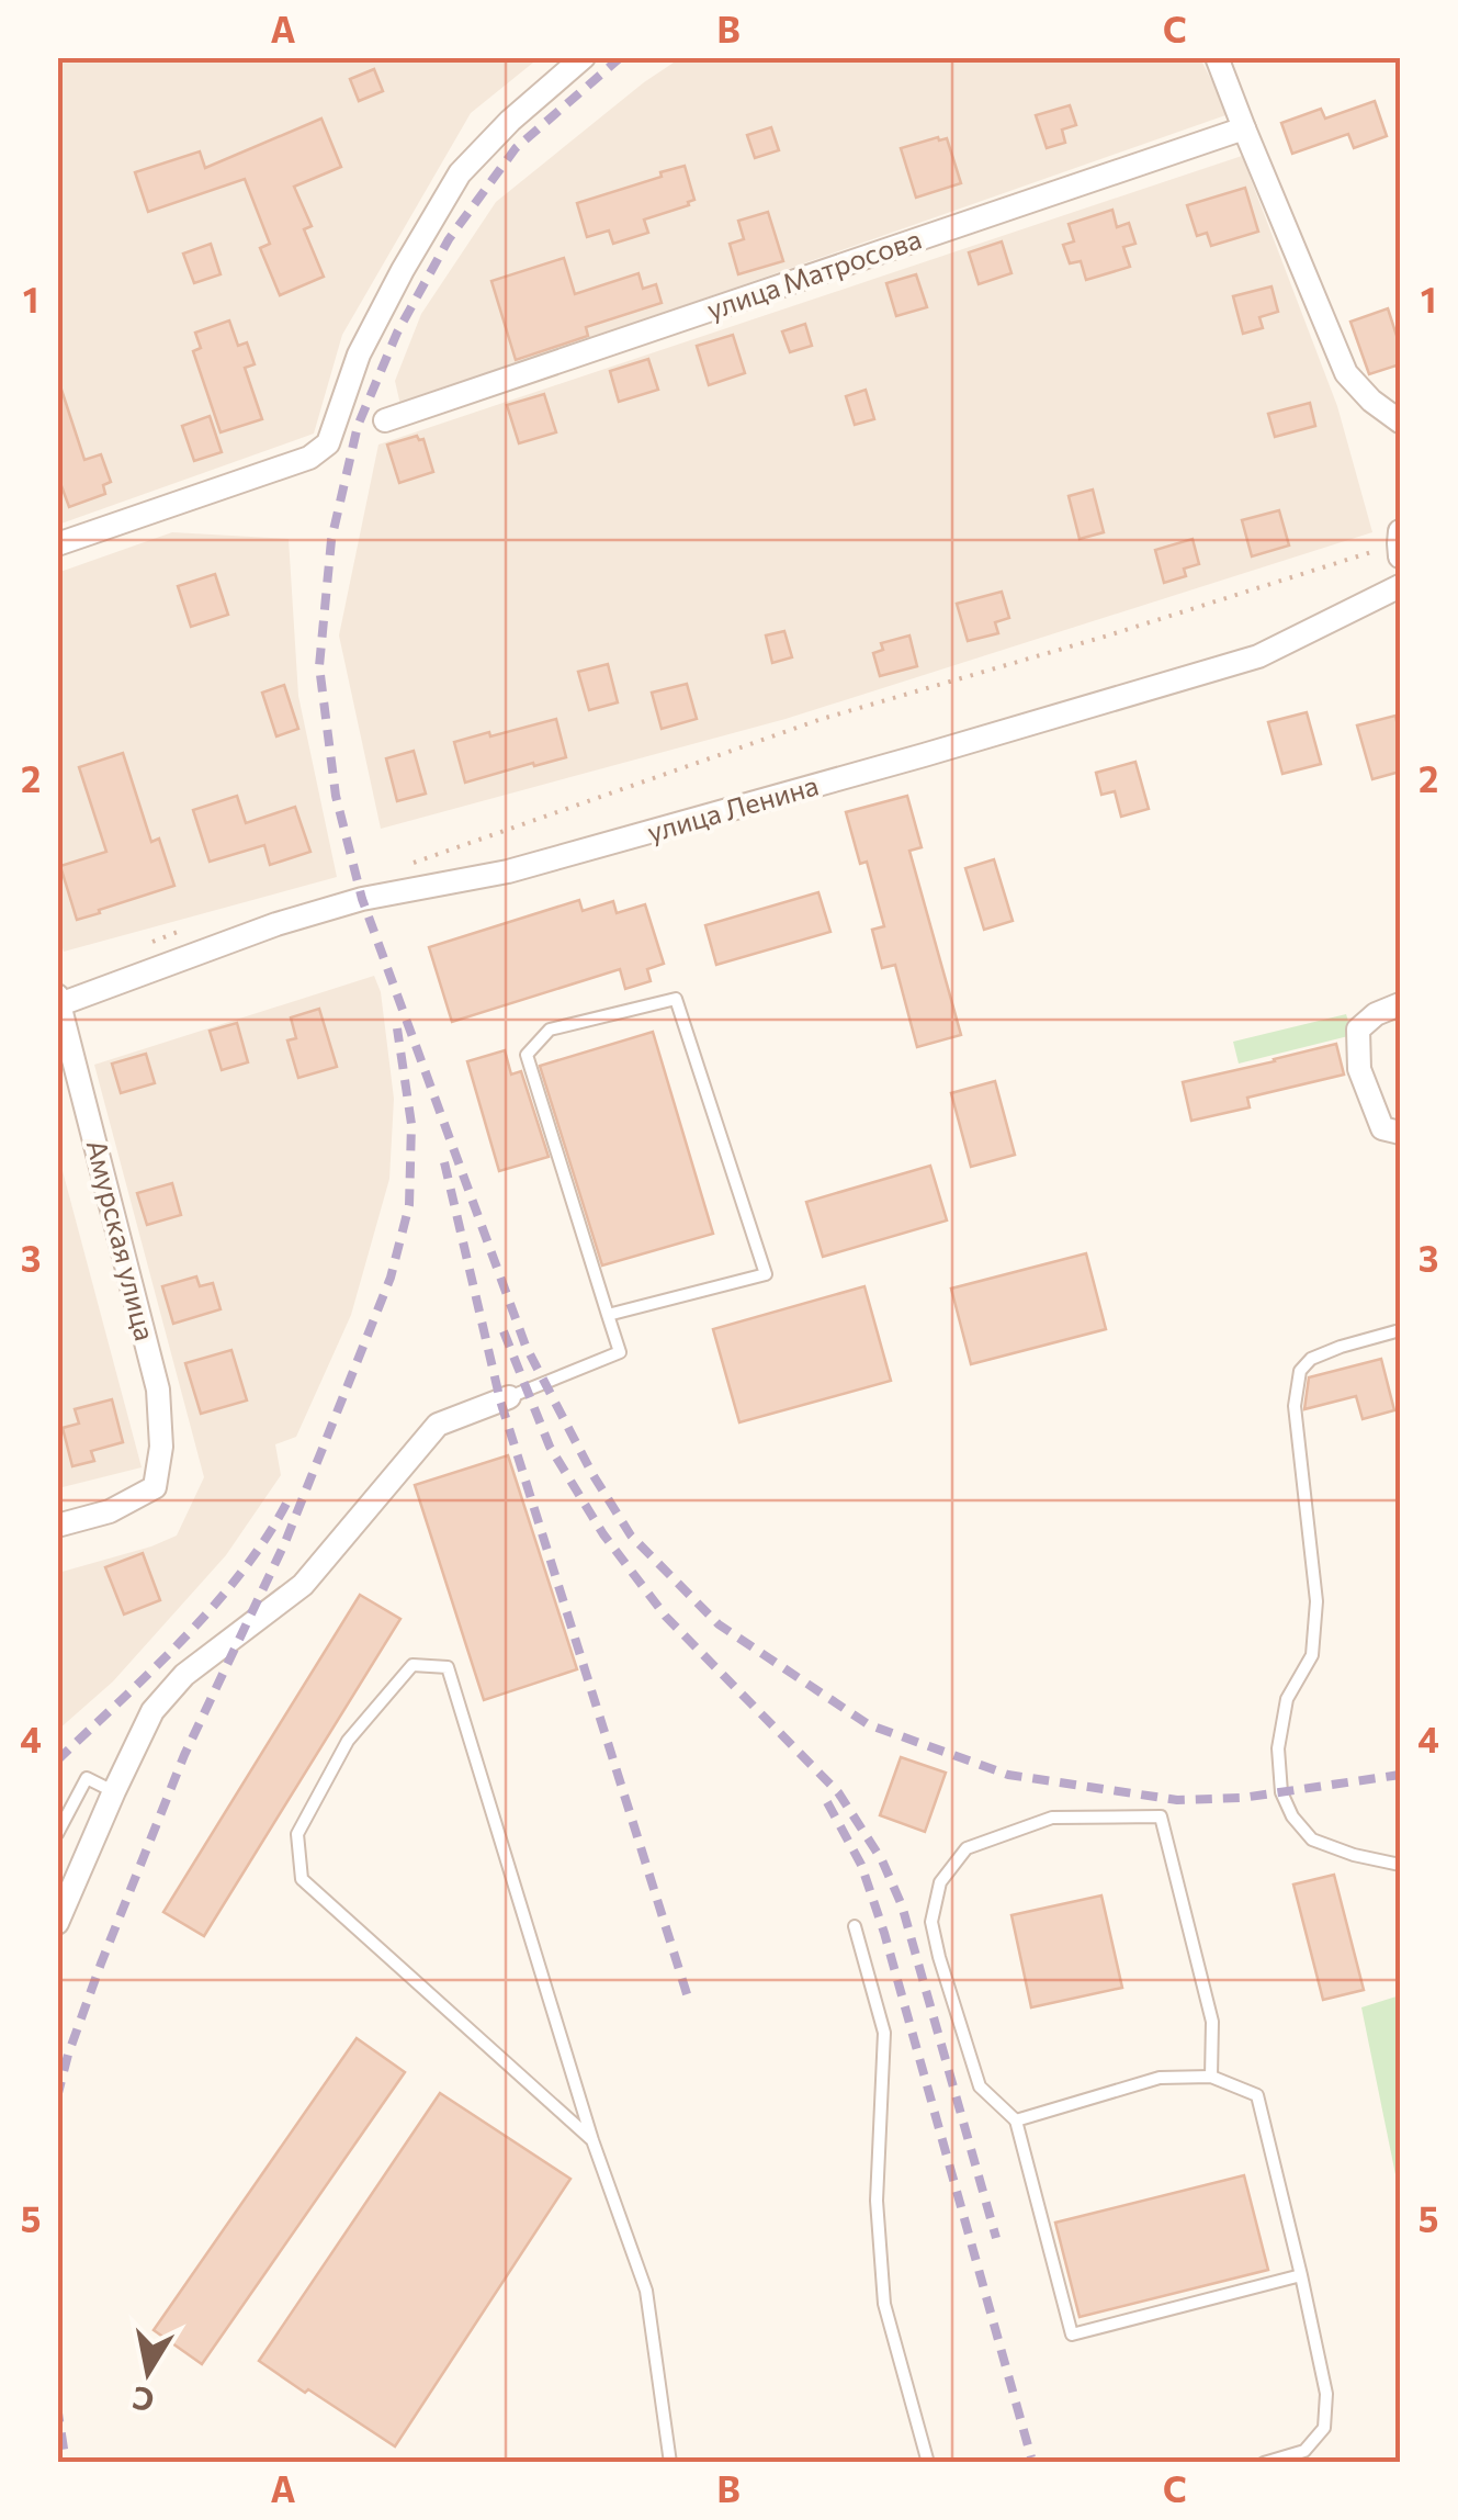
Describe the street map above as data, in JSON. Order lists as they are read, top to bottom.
{
  "streets": {
    "street": ["улица Матросова", "улица Ленина", "Амурская улица"]
  },
  "crossings": [
    ["улица Ленина", "Амурская улица"]
  ],
  "north": "bottom",
  "grid": {
    "columns": ["A", "B", "C"],
    "rows": [
      "1",
      "2",
      "3",
      "4",
      "5"
    ]
  }
}
